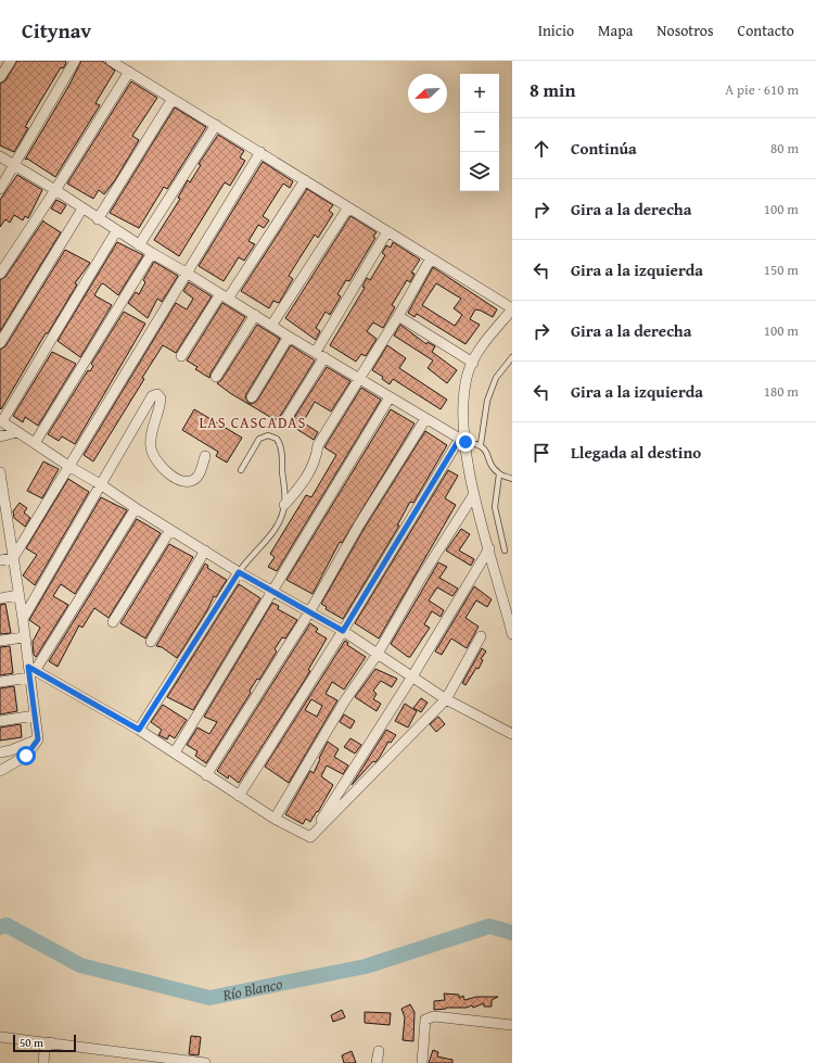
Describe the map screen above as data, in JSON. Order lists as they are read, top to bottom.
{
  "districts": ["LAS CASCADAS"],
  "water": ["Río Blanco"],
  "scale_bar": "50 m",
  "north": "bottom left",
  "page": {
    "header": "Citynav",
    "nav": [
      "Inicio",
      "Mapa",
      "Nosotros",
      "Contacto"
    ],
    "heading": ["8 min", "A pie · 610 m"],
    "map_buttons": ["+", "−"],
    "list": [
      ["Continúa", "80 m"],
      ["Gira a la derecha", "100 m"],
      ["Gira a la izquierda", "150 m"],
      ["Gira a la derecha", "100 m"],
      ["Gira a la izquierda", "180 m"],
      "Llegada al destino"
    ],
    "scale": "50 m"
  }
}
